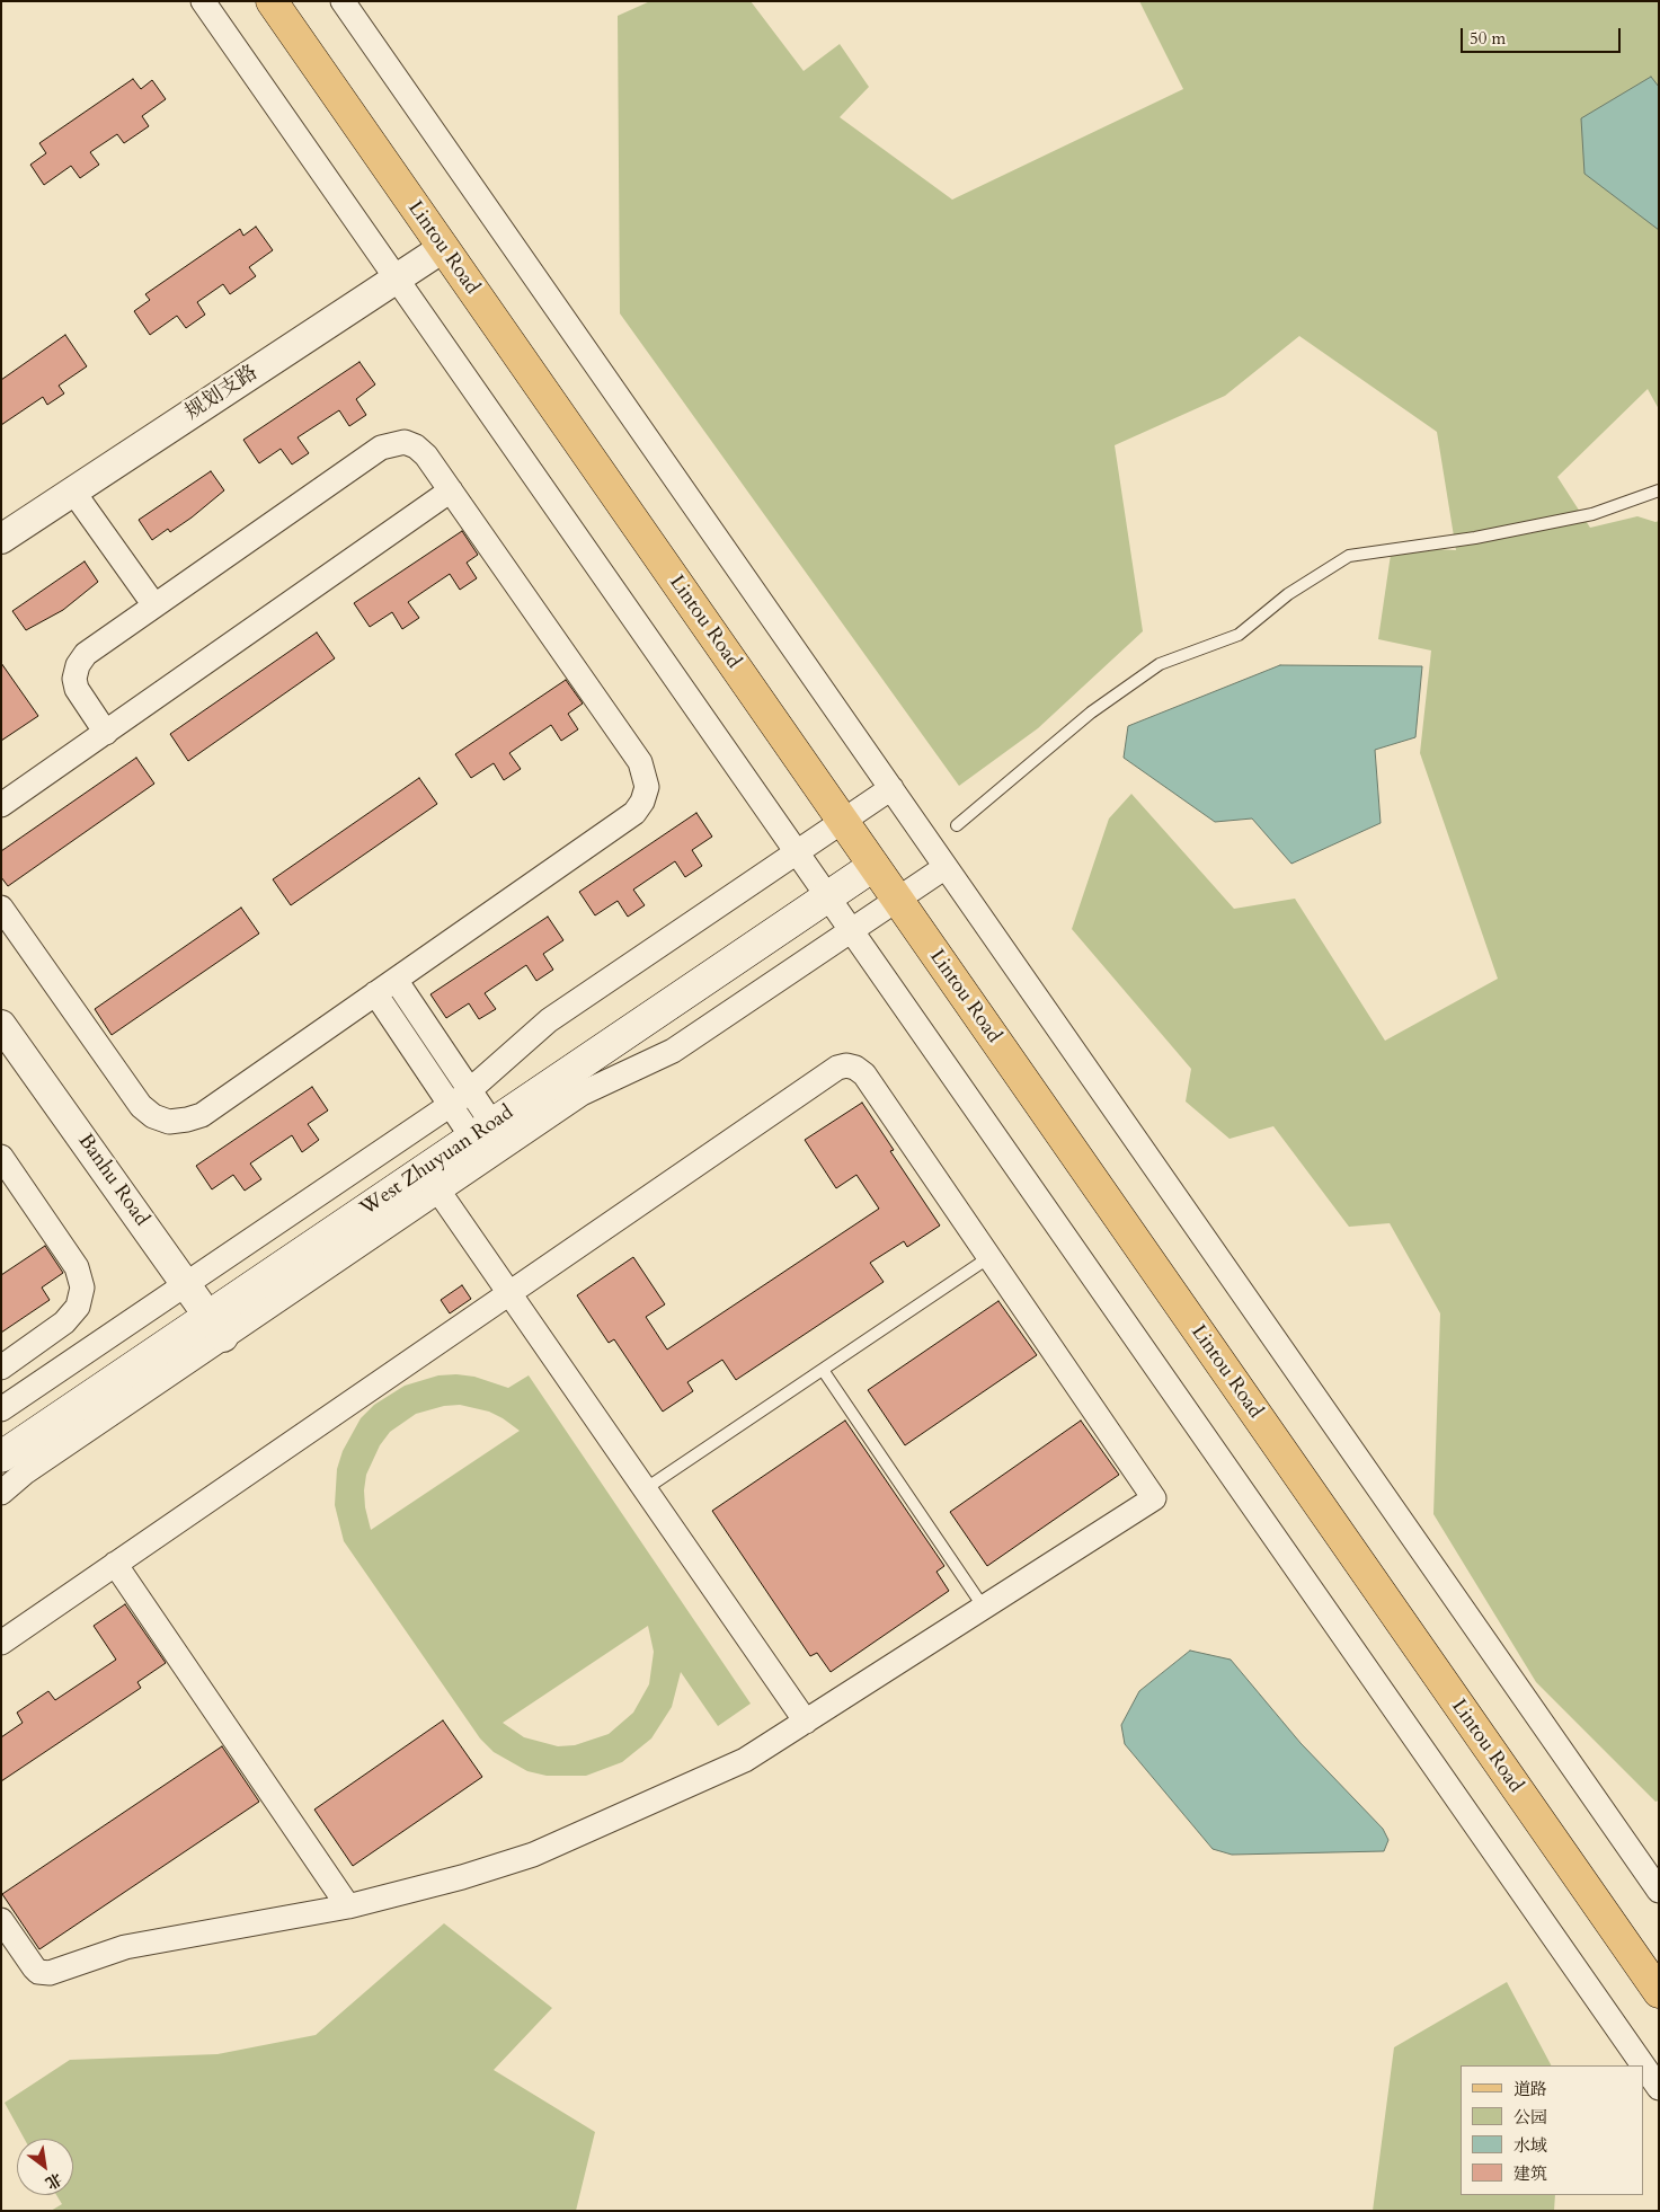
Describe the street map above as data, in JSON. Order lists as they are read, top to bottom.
{
  "streets": {
    "main road": ["Lintou Road", "West Zhuyuan Road"],
    "street": ["规划支路", "Banhu Road"]
  },
  "crossings": [
    ["Lintou Road", "规划支路"],
    ["Lintou Road", "West Zhuyuan Road"],
    ["West Zhuyuan Road", "Banhu Road"]
  ],
  "legend": [
    "道路",
    "公园",
    "水域",
    "建筑"
  ],
  "scale_bar": "50 m",
  "north": "bottom right"
}
